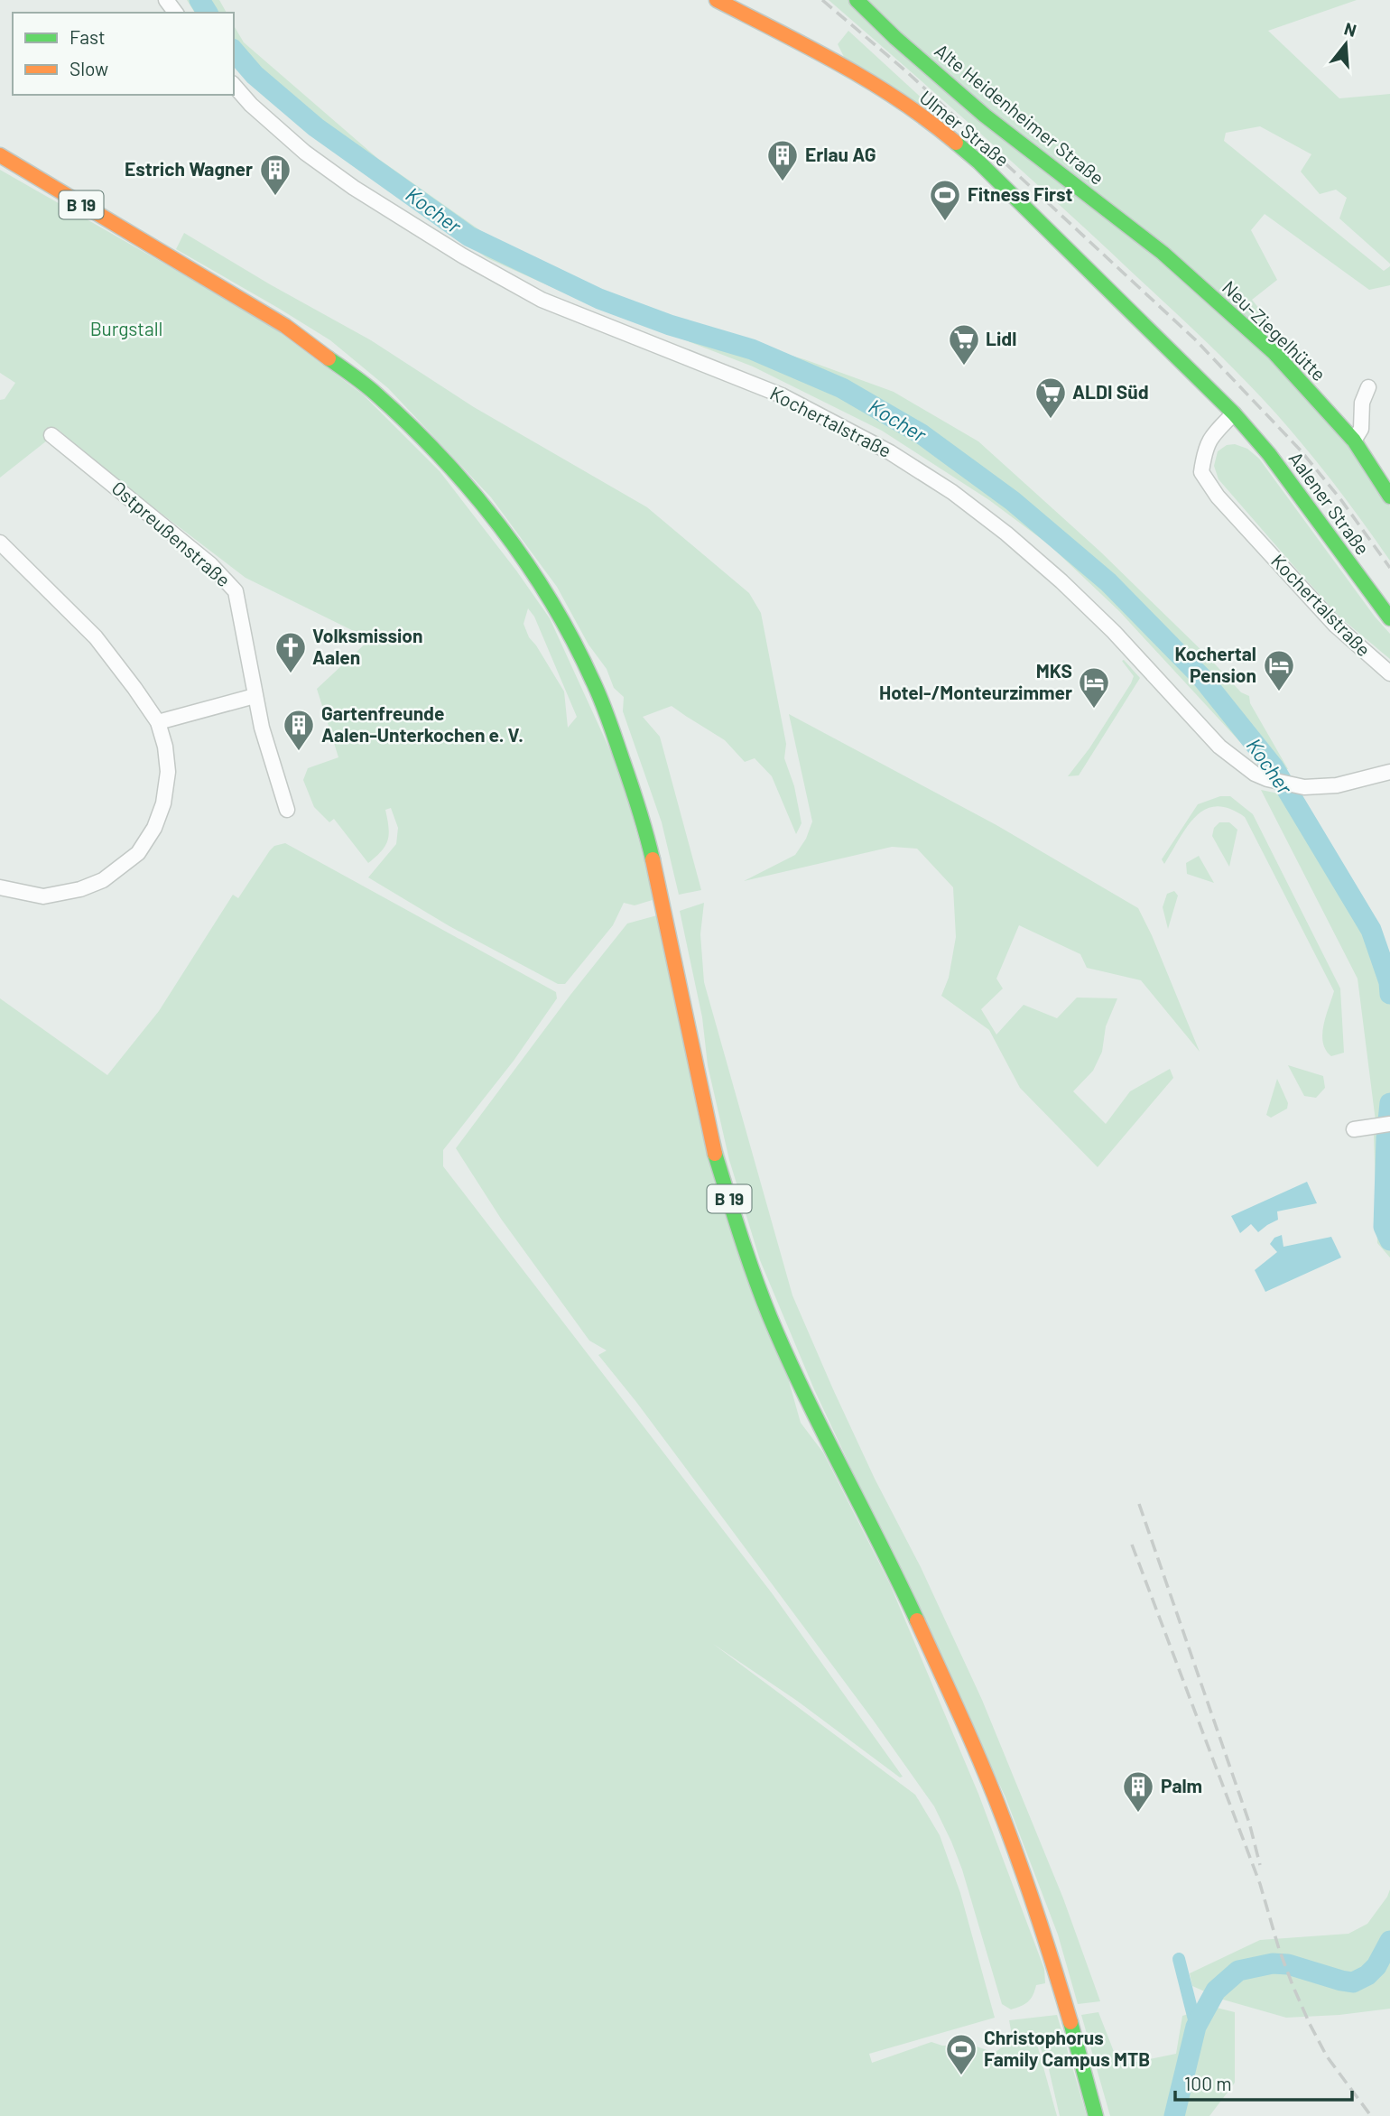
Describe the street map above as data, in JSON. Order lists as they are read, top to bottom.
{
  "streets": {
    "main road": [
      "Alte Heidenheimer Straße",
      "Ulmer Straße",
      "B 19",
      "Neu-Ziegelhütte",
      "Aalener Straße"
    ],
    "street": ["Kochertalstraße", "Ostpreußenstraße"]
  },
  "crossings": [
    ["Alte Heidenheimer Straße", "Neu-Ziegelhütte"],
    ["Ulmer Straße", "Kochertalstraße"],
    ["Ulmer Straße", "Aalener Straße"],
    ["Kochertalstraße", "Aalener Straße"]
  ],
  "water": ["Kocher"],
  "parks": ["Burgstall"],
  "places": {
    "building": [
      "Erlau AG",
      "Estrich Wagner",
      "Gartenfreunde Aalen-Unterkochen e. V.",
      "Palm"
    ],
    "sports": ["Fitness First", "Christophorus Family Campus MTB"],
    "supermarket": ["Lidl", "ALDI Süd"],
    "church": ["Volksmission Aalen"],
    "hotel": ["Kochertal Pension", "MKS Hotel-/Monteurzimmer"]
  },
  "legend": ["Fast", "Slow"],
  "scale_bar": "100 m",
  "north": "top"
}
